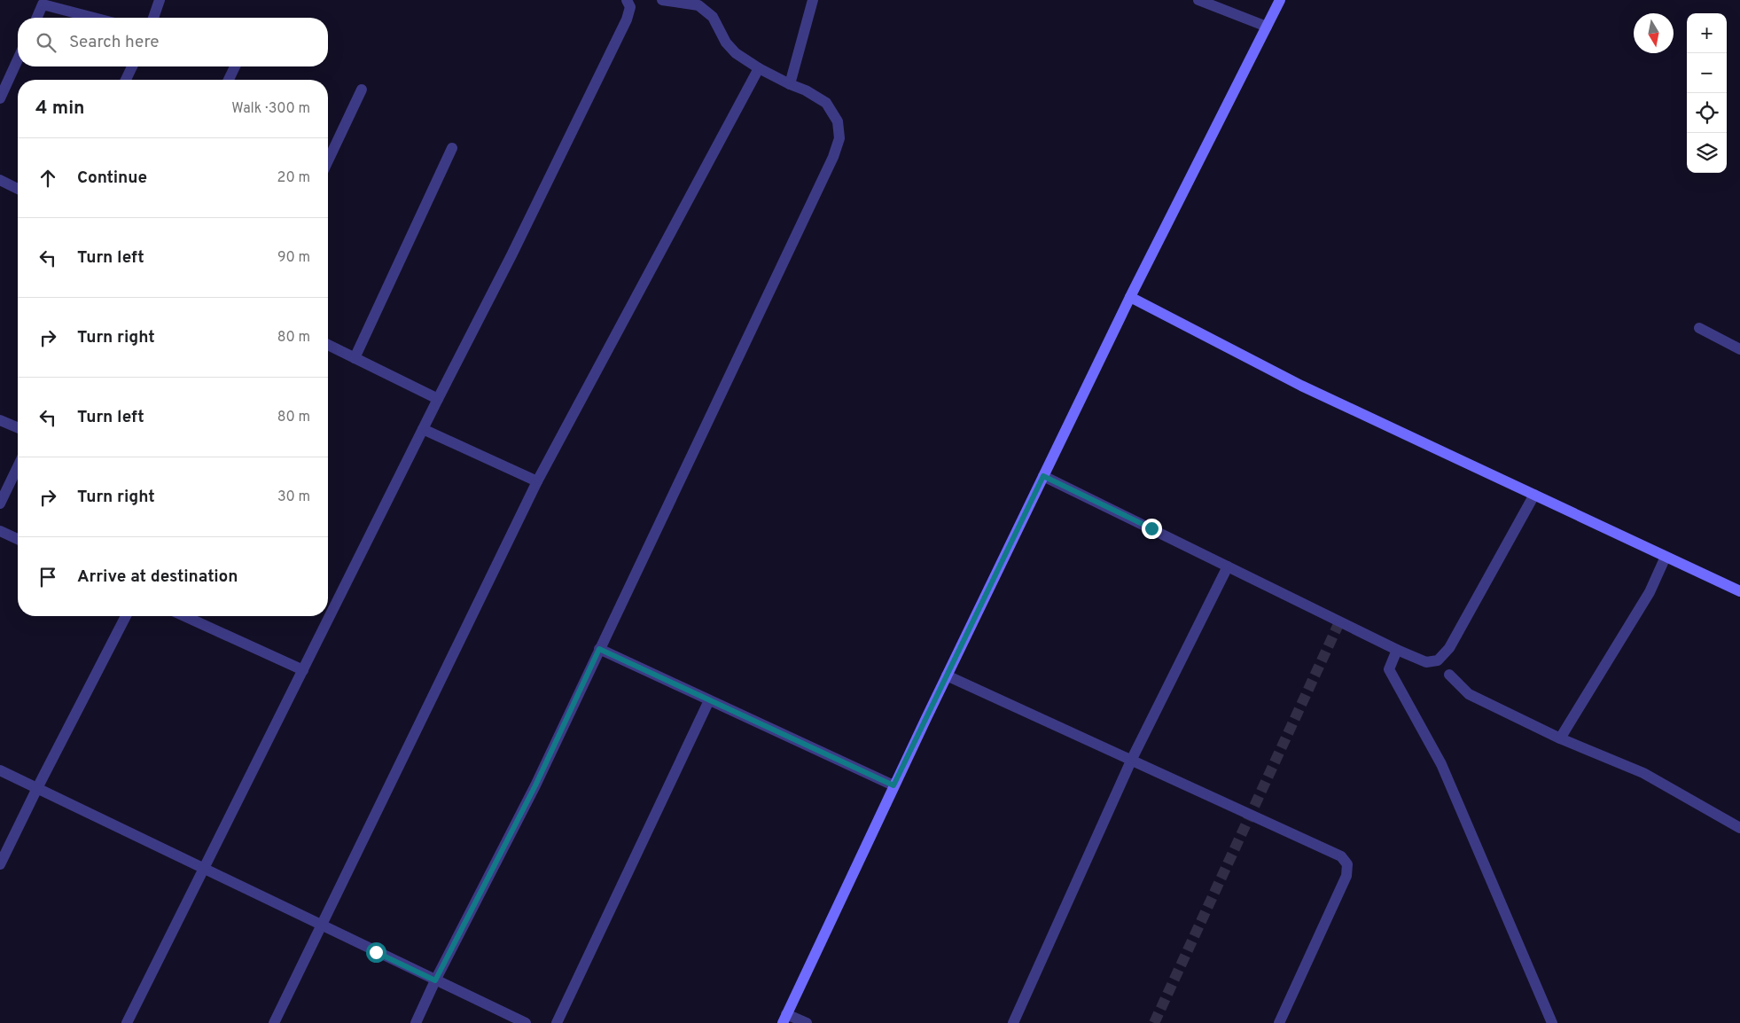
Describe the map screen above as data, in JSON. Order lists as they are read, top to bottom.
{
  "north": "bottom",
  "page": {
    "map_buttons": ["+", "−"],
    "search": "Search here",
    "heading": ["4 min", "Walk · 300 m"],
    "list": [
      ["Continue", "20 m"],
      ["Turn left", "90 m"],
      ["Turn right", "80 m"],
      ["Turn left", "80 m"],
      ["Turn right", "30 m"],
      "Arrive at destination"
    ]
  }
}
